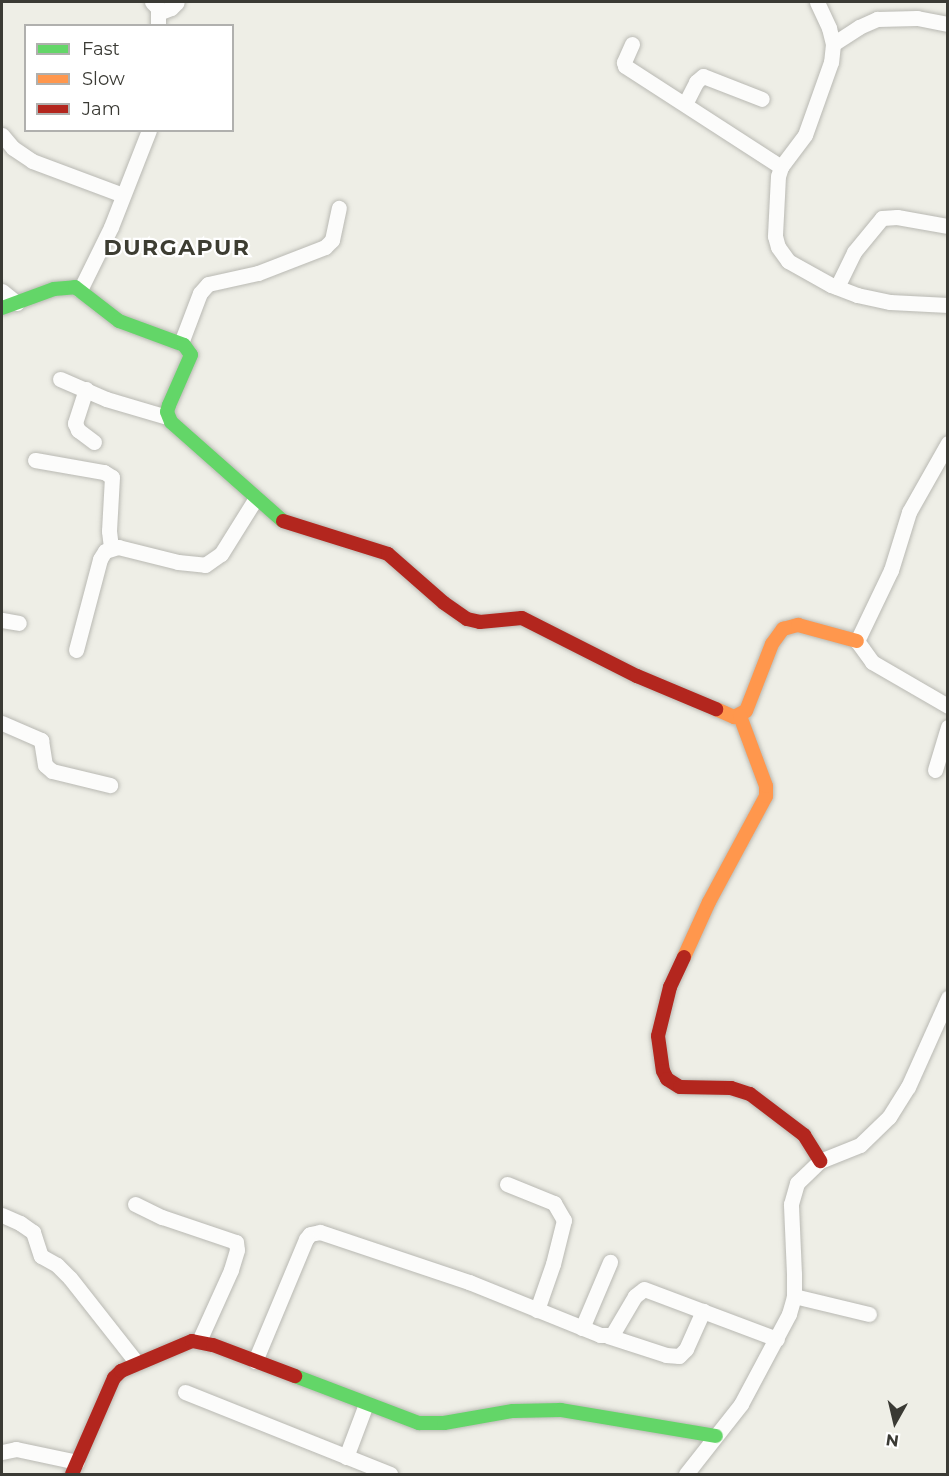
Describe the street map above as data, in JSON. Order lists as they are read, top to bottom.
{
  "districts": ["DURGAPUR"],
  "legend": ["Fast", "Slow", "Jam"],
  "north": "bottom"
}
